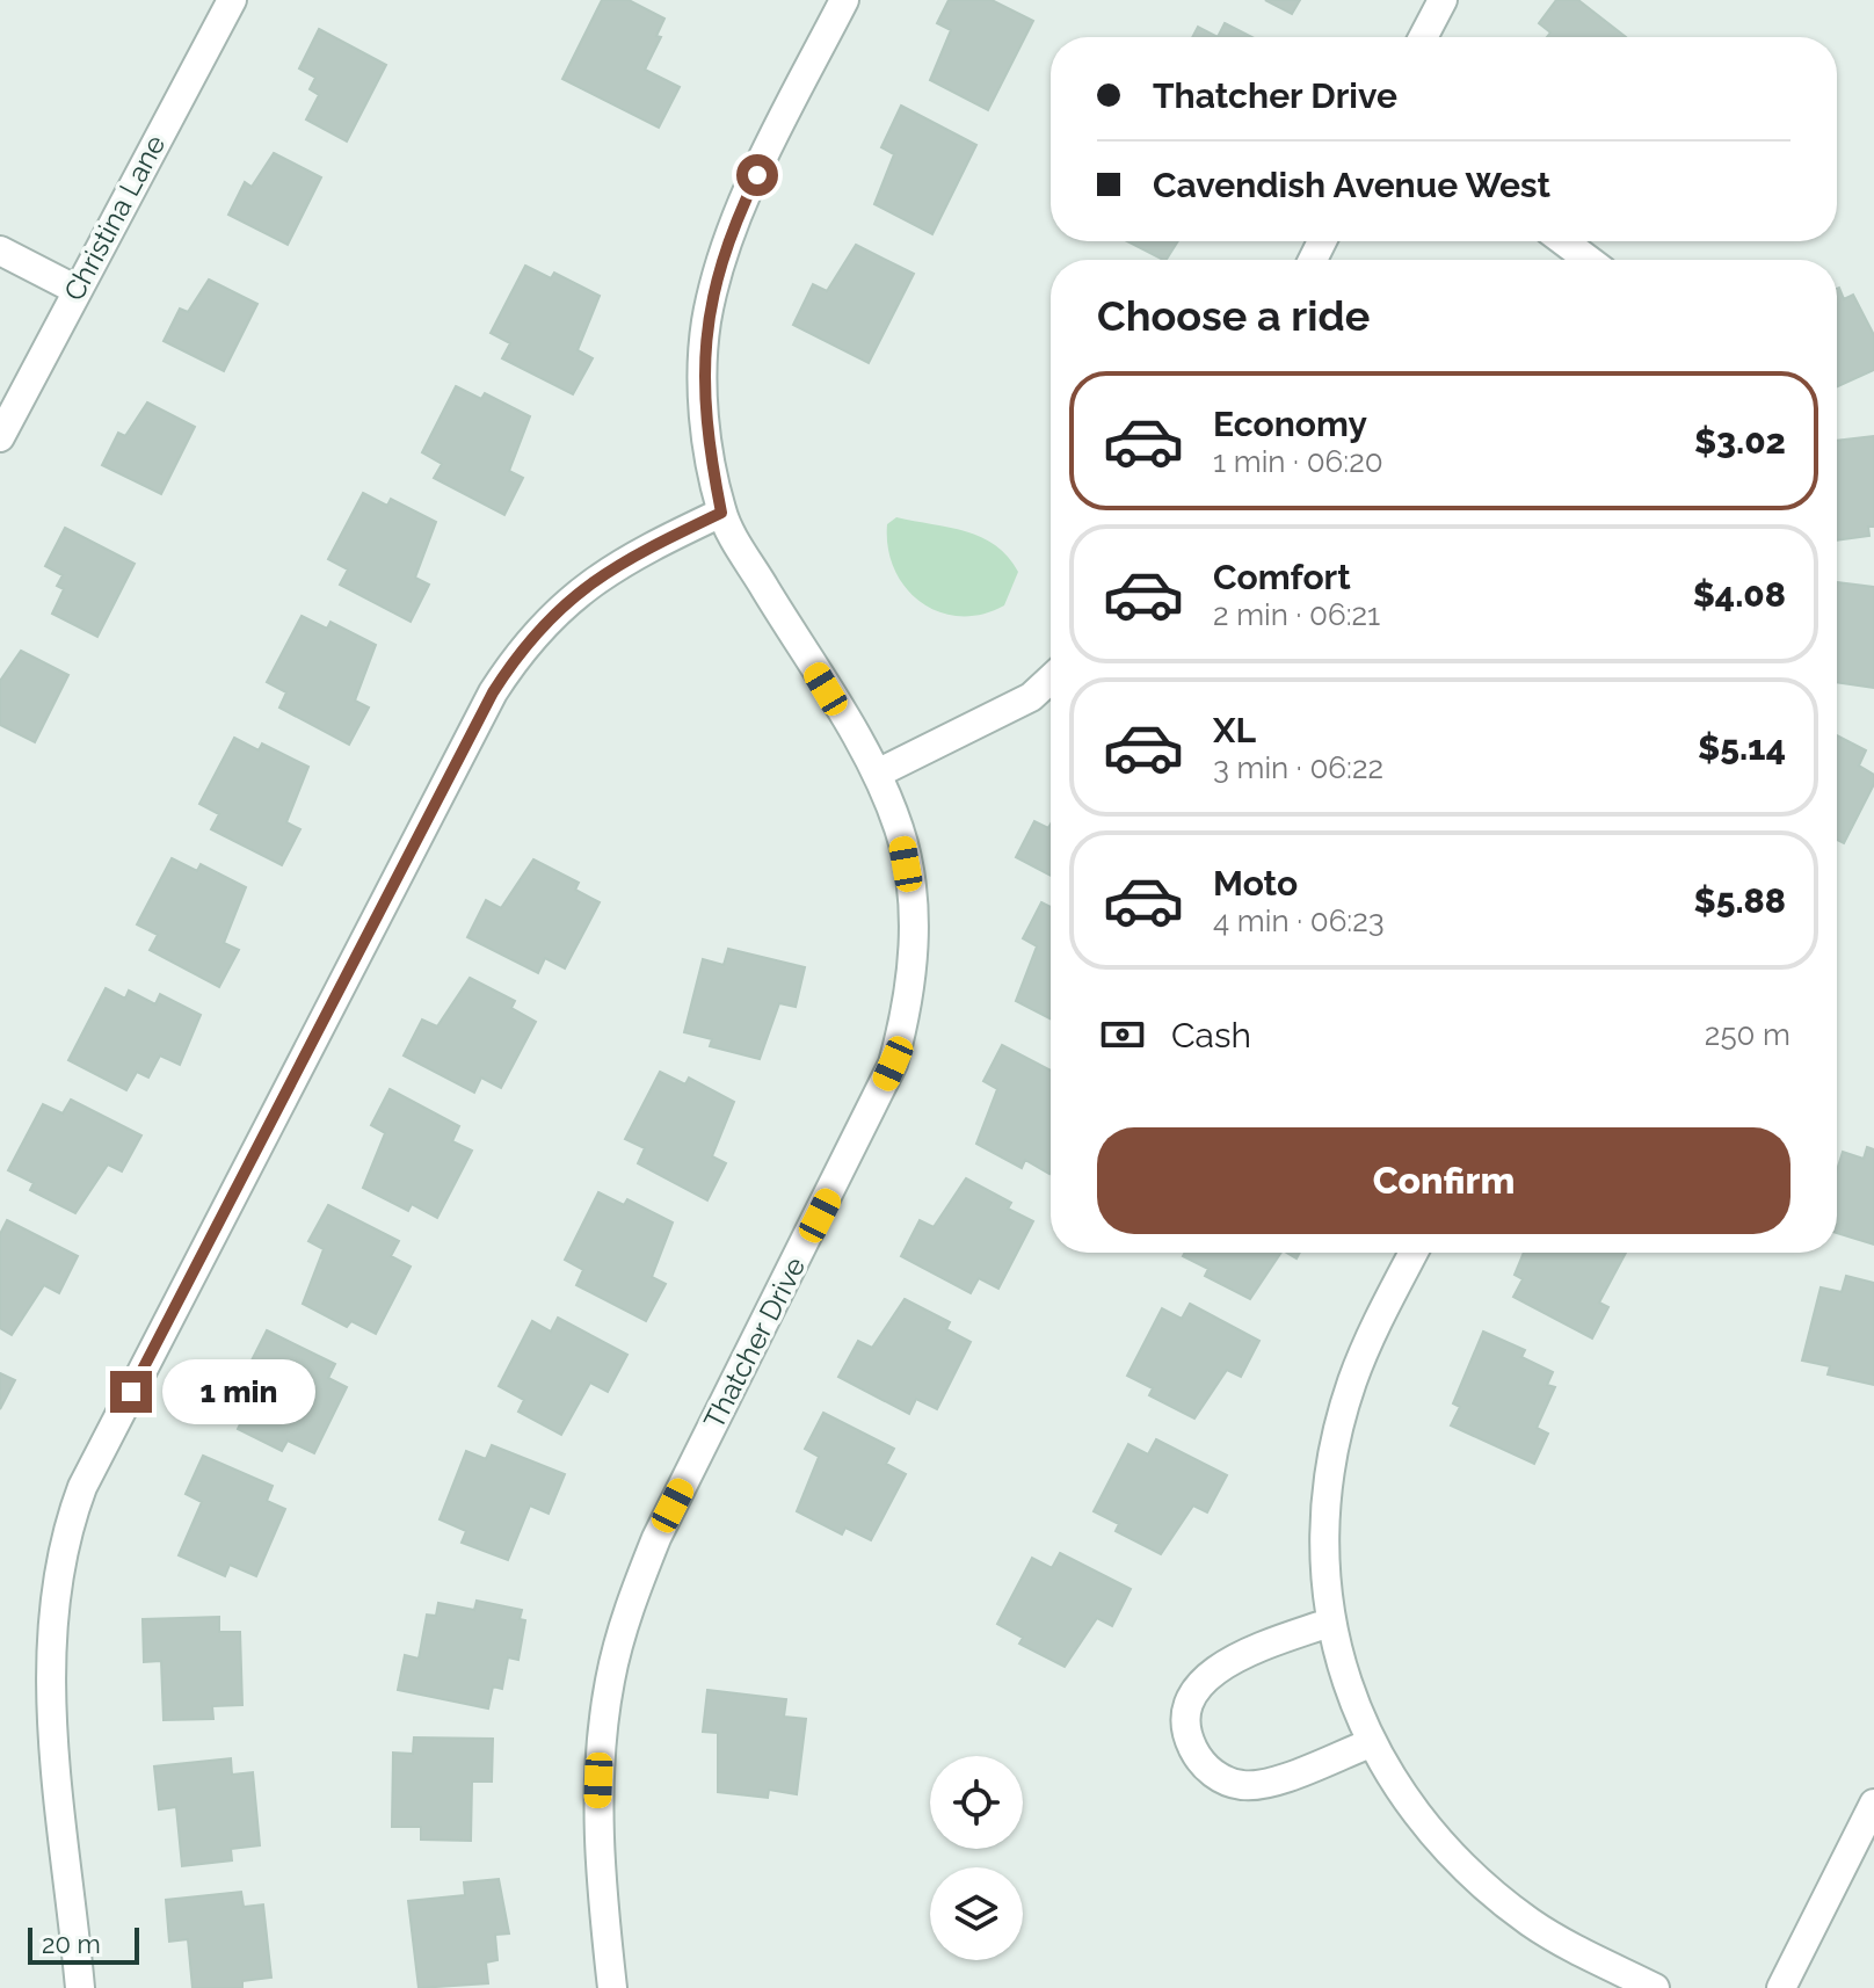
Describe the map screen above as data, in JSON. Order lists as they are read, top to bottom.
{
  "streets": {
    "street": ["Christina Lane", "Thatcher Drive"]
  },
  "scale_bar": "20 m",
  "page": {
    "banner": ["Thatcher Drive", "Cavendish Avenue West"],
    "heading": "Choose a ride",
    "list": [
      {
        "name": "Economy",
        "note": "1 min · 06:20",
        "value": "$3.02"
      },
      {
        "name": "Comfort",
        "note": "2 min · 06:21",
        "value": "$4.08"
      },
      {
        "name": "XL",
        "note": "3 min · 06:22",
        "value": "$5.14"
      },
      {
        "name": "Moto",
        "note": "4 min · 06:23",
        "value": "$5.88"
      }
    ],
    "pay": ["Cash", "250 m"],
    "buttons": "Confirm",
    "bubble": "1 min",
    "scale": "20 m"
  }
}
